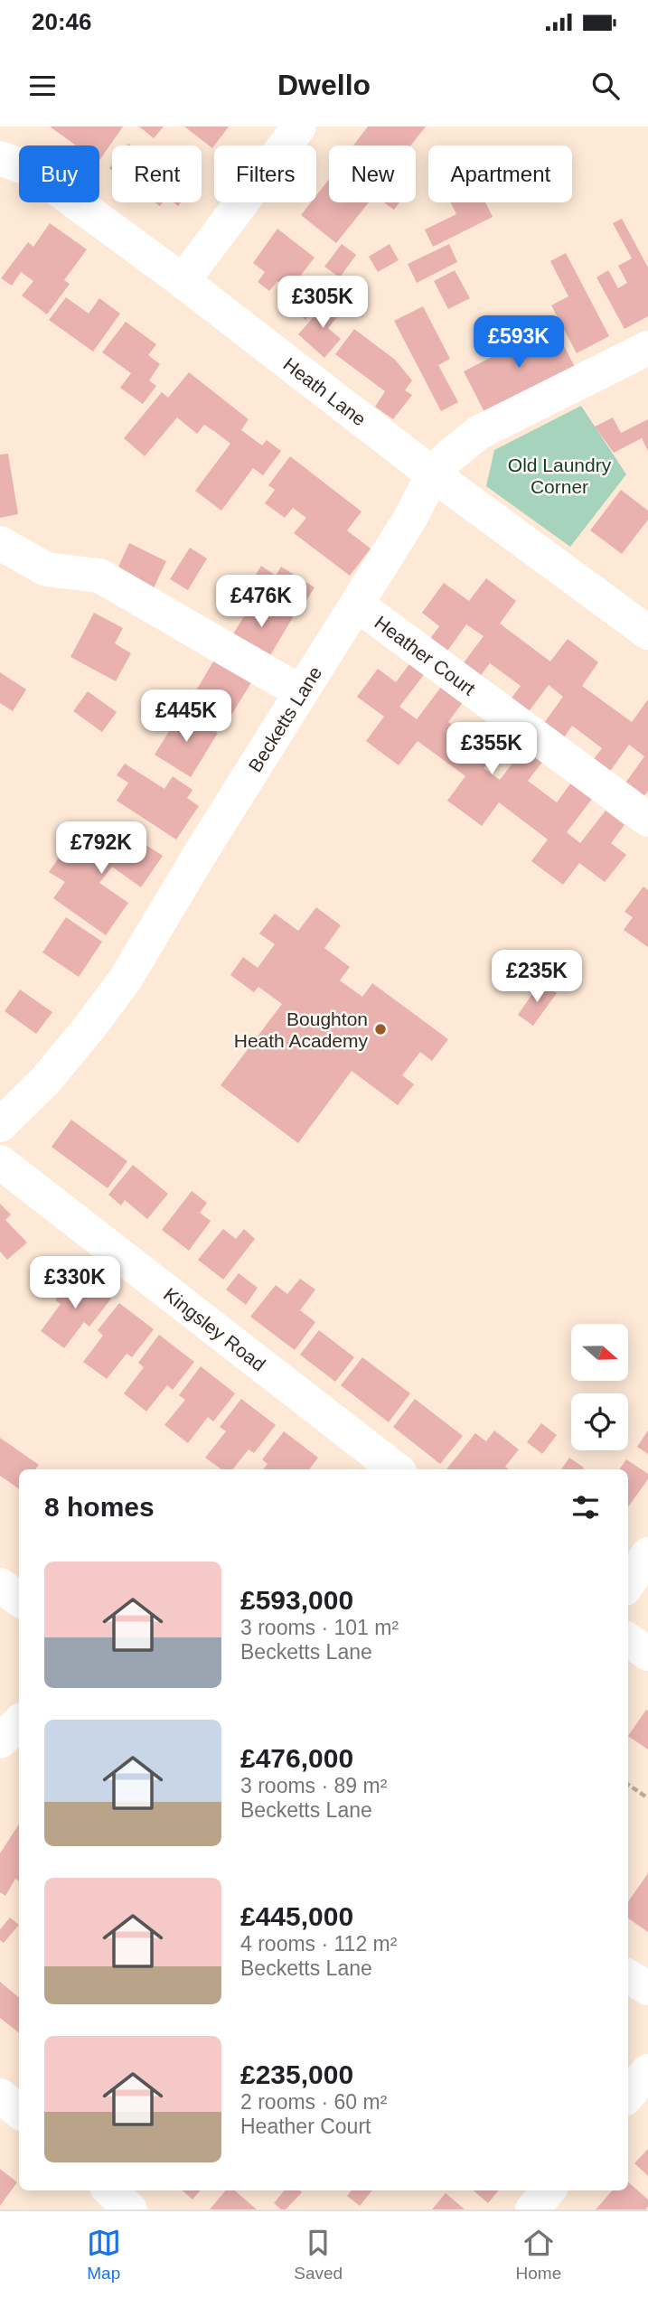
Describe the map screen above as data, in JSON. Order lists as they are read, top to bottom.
{
  "streets": {
    "street": [
      "Heath Lane",
      "Heather Court",
      "Becketts Lane",
      "Kingsley Road"
    ]
  },
  "crossings": [
    ["Heath Lane", "Becketts Lane"],
    ["Heather Court", "Becketts Lane"]
  ],
  "parks": ["Old Laundry Corner"],
  "places": ["Boughton Heath Academy"],
  "north": "right",
  "page": {
    "status": "20:46",
    "header": "Dwello",
    "chip": [
      "Buy",
      "Rent",
      "Filters",
      "New",
      "Apartment"
    ],
    "price": [
      "£305K",
      "£593K",
      "£476K",
      "£445K",
      "£355K",
      "£792K",
      "£235K",
      "£330K"
    ],
    "heading": "8 homes",
    "list": [
      {
        "name": "£593,000",
        "note": "3 rooms · 101 m² · Becketts Lane"
      },
      {
        "name": "£476,000",
        "note": "3 rooms · 89 m² · Becketts Lane"
      },
      {
        "name": "£445,000",
        "note": "4 rooms · 112 m² · Becketts Lane"
      },
      {
        "name": "£235,000",
        "note": "2 rooms · 60 m² · Heather Court"
      }
    ],
    "tabs": ["Map", "Saved", "Home"]
  }
}
